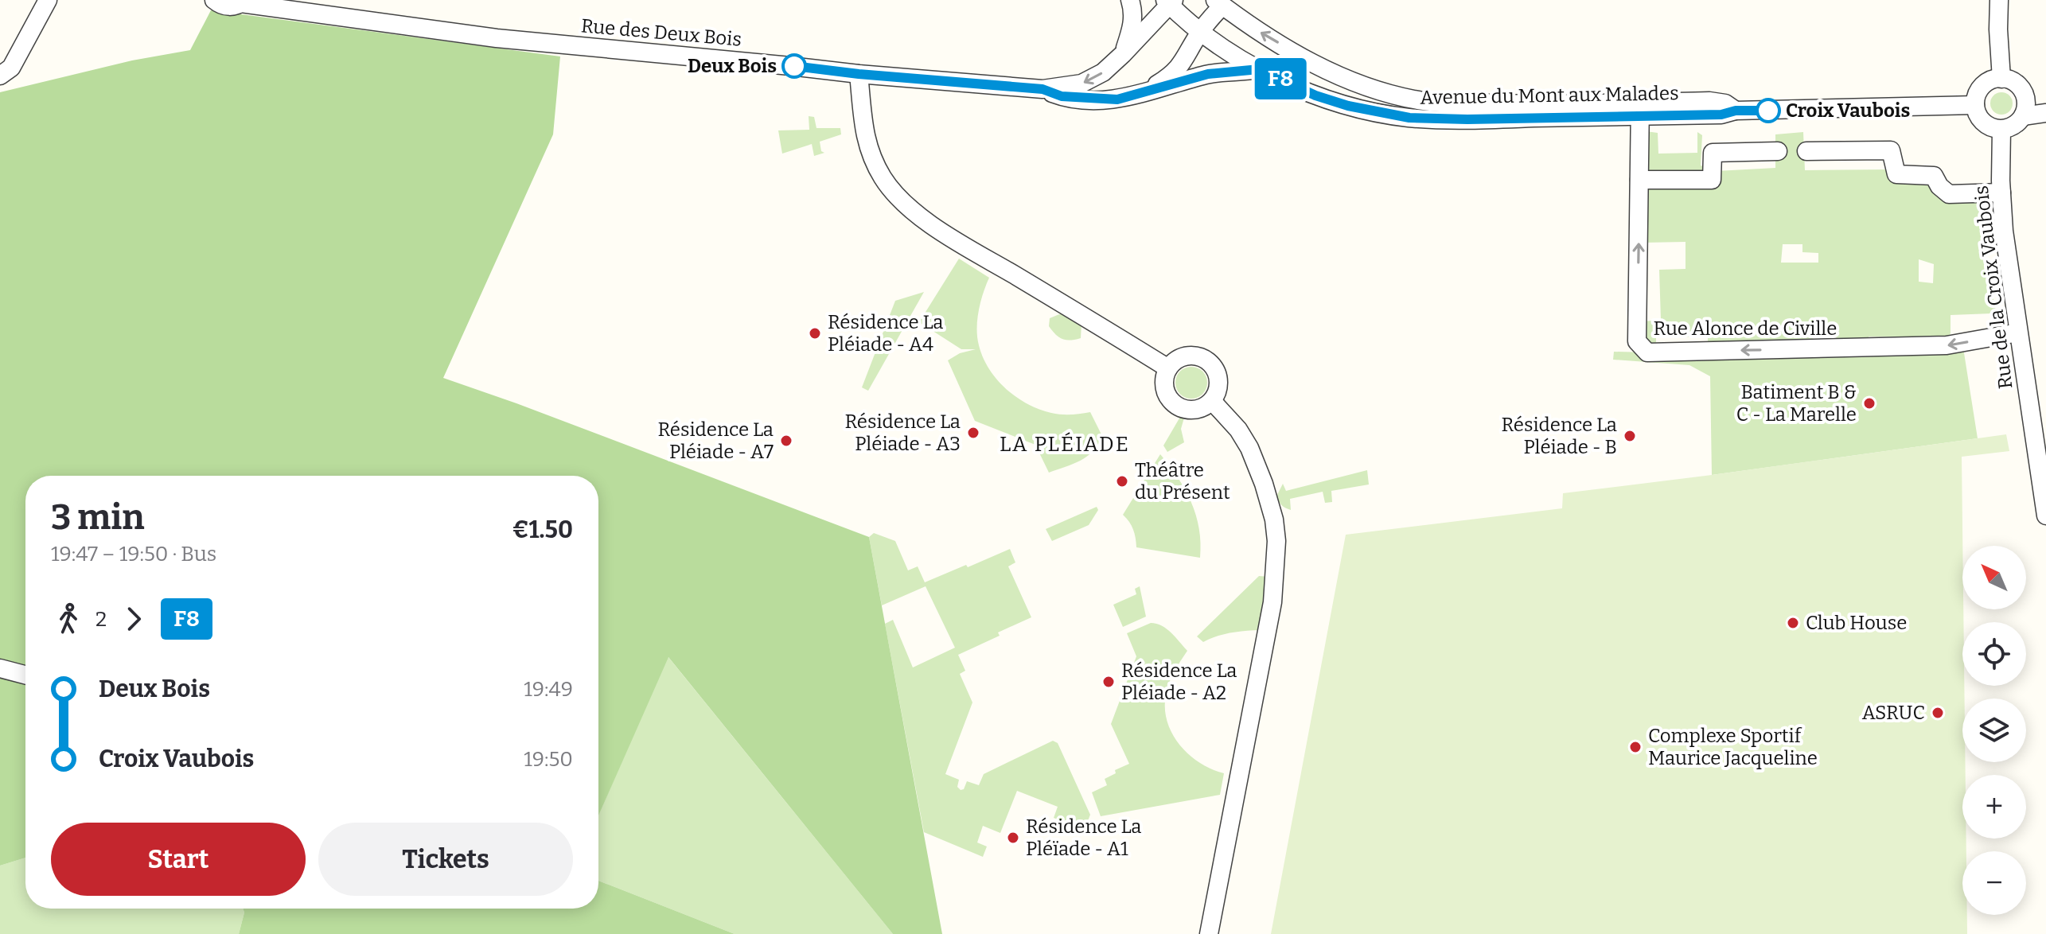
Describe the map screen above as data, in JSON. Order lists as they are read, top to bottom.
{
  "streets": {
    "street": [
      "Rue des Deux Bois",
      "Avenue du Mont aux Malades",
      "Rue de la Croix Vaubois",
      "Rue Alonce de Civille"
    ]
  },
  "crossings": [
    ["Rue des Deux Bois", "Avenue du Mont aux Malades"],
    ["Avenue du Mont aux Malades", "Rue de la Croix Vaubois"],
    ["Avenue du Mont aux Malades", "Rue Alonce de Civille"],
    ["Rue de la Croix Vaubois", "Rue Alonce de Civille"]
  ],
  "districts": ["LA PLÉIADE"],
  "places": [
    "Deux Bois",
    "Croix Vaubois",
    "Résidence La Pléiade - A4",
    "Batiment B & C - La Marelle",
    "Résidence La Pléiade - A3",
    "Résidence La Pléiade - B",
    "Résidence La Pléiade - A7",
    "Théâtre du Présent",
    "Club House",
    "Résidence La Pléiade - A2",
    "ASRUC",
    "Complexe Sportif Maurice Jacqueline",
    "Résidence La Pléïade - A1"
  ],
  "lines": ["bus line F8"],
  "north": "top left",
  "page": {
    "on_map": "F8",
    "heading": ["3 min", "19:47 – 19:50 · Bus", "€1.50"],
    "map_buttons": ["+", "−"],
    "legs": ["2", "F8"],
    "list": [
      {
        "name": "Deux Bois",
        "value": "19:49"
      },
      {
        "name": "Croix Vaubois",
        "value": "19:50"
      }
    ],
    "buttons": ["Start", "Tickets"]
  }
}
